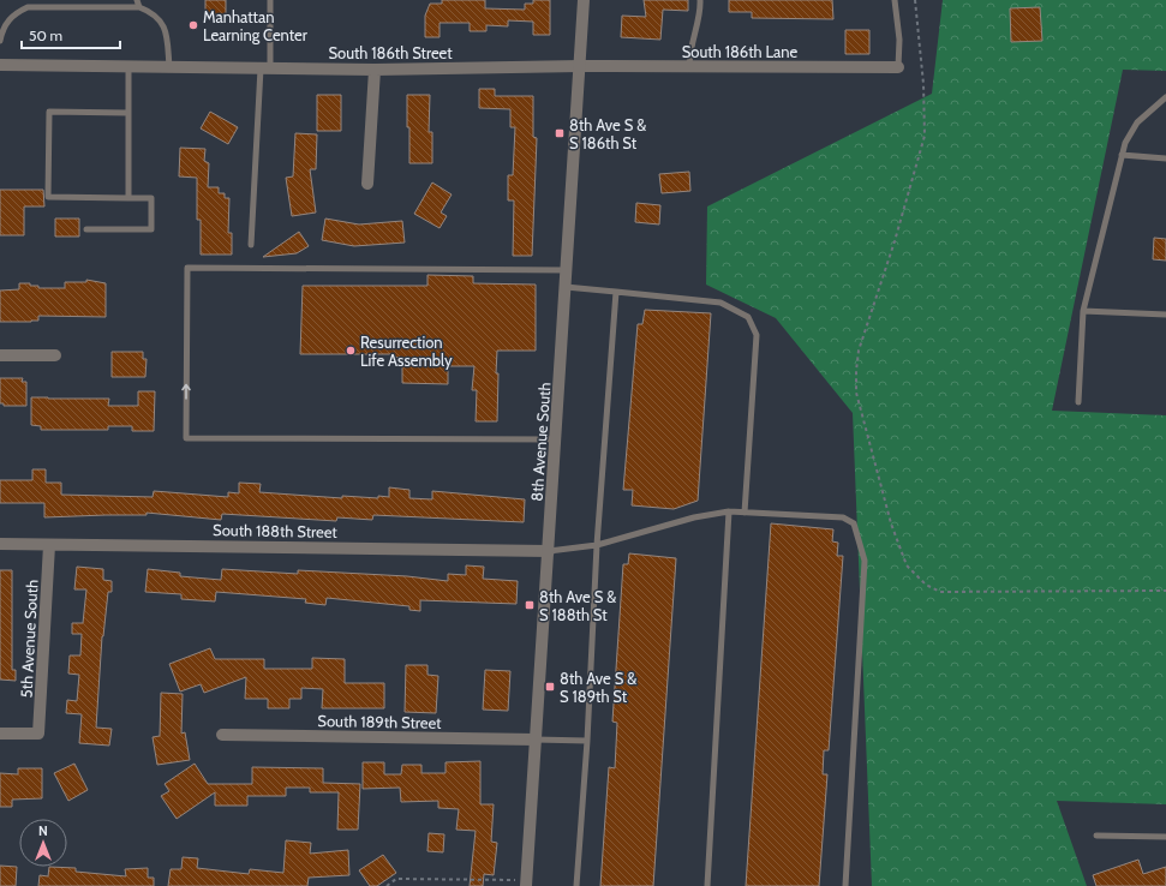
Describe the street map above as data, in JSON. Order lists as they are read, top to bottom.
{
  "streets": {
    "street": [
      "South 186th Lane",
      "South 186th Street",
      "8th Avenue South",
      "South 188th Street",
      "5th Avenue South",
      "South 189th Street"
    ]
  },
  "crossings": [
    ["South 186th Lane", "South 186th Street"],
    ["South 186th Lane", "8th Avenue South"],
    ["South 186th Street", "8th Avenue South"],
    ["8th Avenue South", "South 188th Street"],
    ["8th Avenue South", "South 189th Street"],
    ["South 188th Street", "5th Avenue South"]
  ],
  "places": {
    "other": ["Manhattan Learning Center", "Resurrection Life Assembly"],
    "transit": ["8th Ave S & S 186th St", "8th Ave S & S 188th St", "8th Ave S & S 189th St"]
  },
  "scale_bar": "50 m",
  "north": "top"
}
